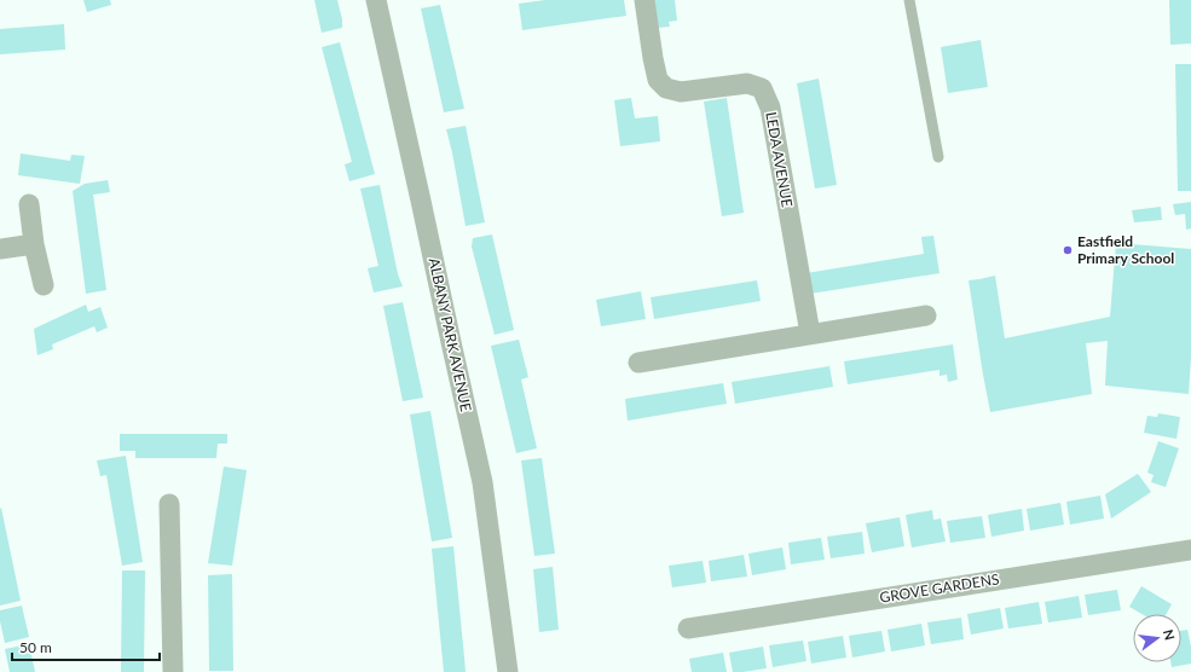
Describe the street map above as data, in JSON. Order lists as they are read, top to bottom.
{
  "streets": {
    "street": ["LEDA AVENUE", "ALBANY PARK AVENUE", "GROVE GARDENS"]
  },
  "places": ["Eastfield Primary School"],
  "scale_bar": "50 m",
  "north": "right"
}
